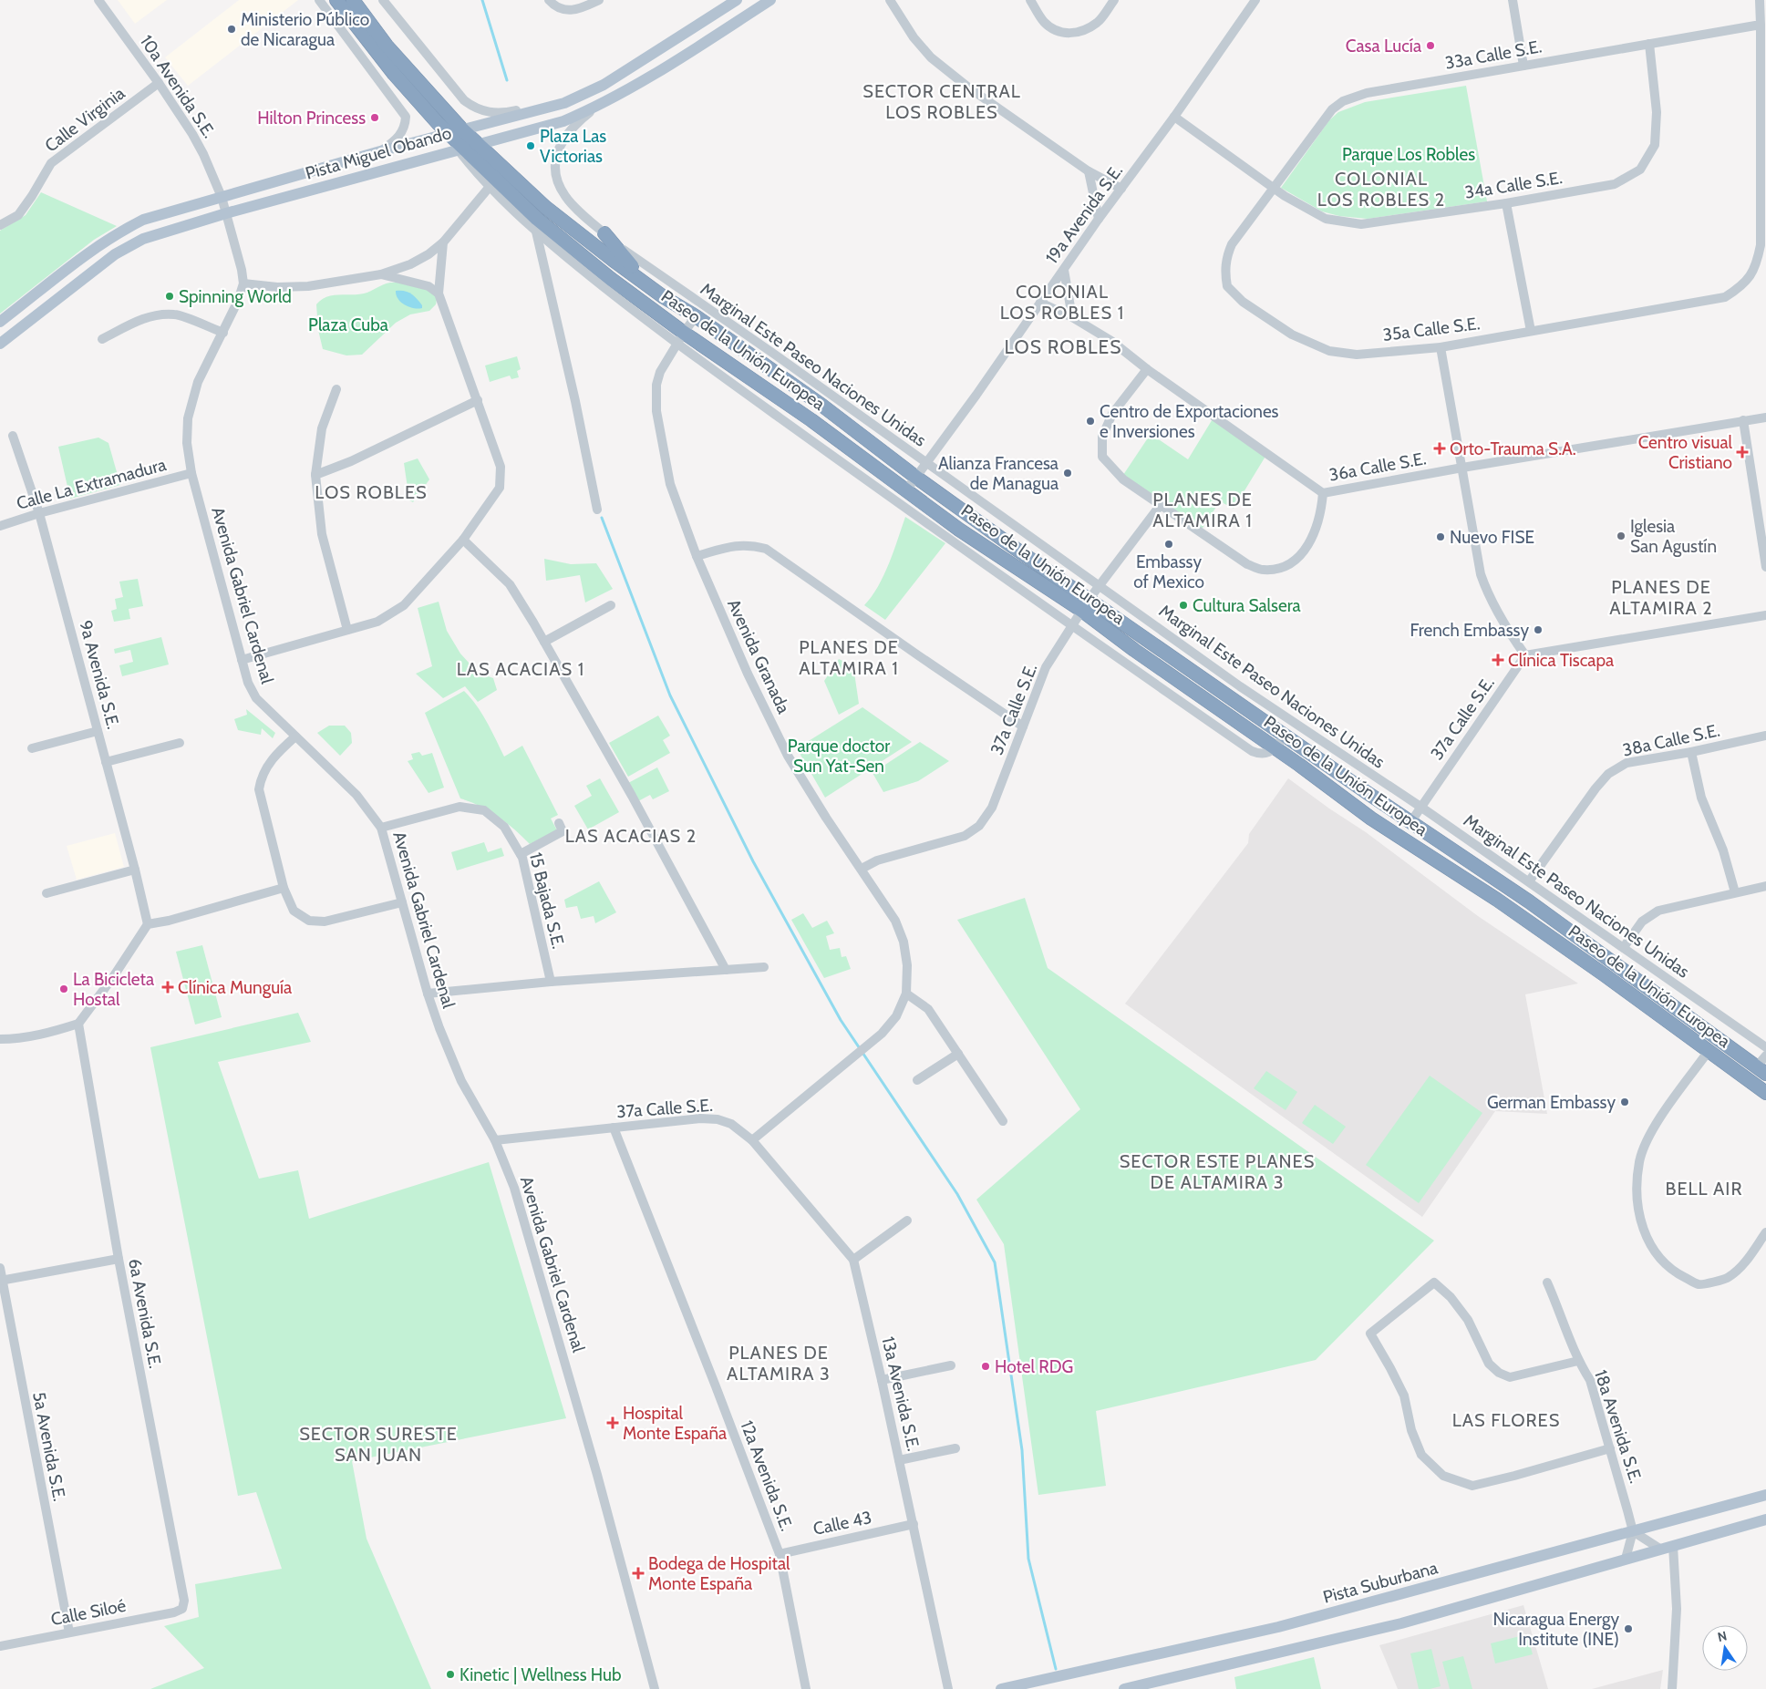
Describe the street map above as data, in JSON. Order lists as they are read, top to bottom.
{
  "streets": {
    "highway": ["Paseo de la Unión Europea"],
    "main road": ["Pista Miguel Obando", "Pista Suburbana"],
    "street": [
      "33a Calle S.E.",
      "10a Avenida S.E.",
      "Calle Virginia",
      "34a Calle S.E.",
      "19a Avenida S.E.",
      "35a Calle S.E.",
      "Marginal Este Paseo Naciones Unidas",
      "36a Calle S.E.",
      "Calle La Extramadura",
      "Avenida Gabriel Cardenal",
      "Avenida Granada",
      "9a Avenida S.E.",
      "37a Calle S.E.",
      "38a Calle S.E.",
      "15 Bajada S.E.",
      "6a Avenida S.E.",
      "13a Avenida S.E.",
      "18a Avenida S.E.",
      "5a Avenida S.E.",
      "12a Avenida S.E.",
      "Calle 43",
      "Calle Siloé"
    ]
  },
  "crossings": [
    ["33a Calle S.E.", "34a Calle S.E."],
    ["33a Calle S.E.", "35a Calle S.E."],
    ["10a Avenida S.E.", "Calle Virginia"],
    ["10a Avenida S.E.", "Pista Miguel Obando"],
    ["10a Avenida S.E.", "Avenida Gabriel Cardenal"],
    ["Pista Miguel Obando", "Paseo de la Unión Europea"],
    ["Pista Miguel Obando", "Marginal Este Paseo Naciones Unidas"],
    ["Pista Miguel Obando", "Avenida Gabriel Cardenal"],
    ["34a Calle S.E.", "19a Avenida S.E."],
    ["34a Calle S.E.", "35a Calle S.E."],
    ["19a Avenida S.E.", "Paseo de la Unión Europea"],
    ["19a Avenida S.E.", "Marginal Este Paseo Naciones Unidas"],
    ["19a Avenida S.E.", "36a Calle S.E."],
    ["Paseo de la Unión Europea", "Marginal Este Paseo Naciones Unidas"],
    ["Paseo de la Unión Europea", "Avenida Granada"],
    ["Paseo de la Unión Europea", "37a Calle S.E."],
    ["Marginal Este Paseo Naciones Unidas", "37a Calle S.E."],
    ["Marginal Este Paseo Naciones Unidas", "38a Calle S.E."],
    ["Calle La Extramadura", "Avenida Gabriel Cardenal"],
    ["Calle La Extramadura", "9a Avenida S.E."],
    ["Avenida Gabriel Cardenal", "37a Calle S.E."],
    ["Avenida Gabriel Cardenal", "15 Bajada S.E."],
    ["Avenida Granada", "37a Calle S.E."],
    ["37a Calle S.E.", "13a Avenida S.E."],
    ["37a Calle S.E.", "12a Avenida S.E."],
    ["6a Avenida S.E.", "Calle Siloé"],
    ["13a Avenida S.E.", "Calle 43"],
    ["18a Avenida S.E.", "Pista Suburbana"],
    ["5a Avenida S.E.", "Calle Siloé"],
    ["12a Avenida S.E.", "Calle 43"]
  ],
  "districts": [
    "SECTOR CENTRAL LOS ROBLES",
    "COLONIAL LOS ROBLES 2",
    "COLONIAL LOS ROBLES 1",
    "LOS ROBLES",
    "LOS ROBLES",
    "PLANES DE ALTAMIRA 1",
    "PLANES DE ALTAMIRA 2",
    "PLANES DE ALTAMIRA 1",
    "LAS ACACIAS 1",
    "LAS ACACIAS 2",
    "SECTOR ESTE PLANES DE ALTAMIRA 3",
    "BELL AIR",
    "PLANES DE ALTAMIRA 3",
    "LAS FLORES",
    "SECTOR SURESTE SAN JUAN"
  ],
  "parks": ["Parque Los Robles", "Plaza Cuba", "Parque doctor Sun Yat-Sen"],
  "places": {
    "other": [
      "Ministerio Público de Nicaragua",
      "Casa Lucía",
      "Hilton Princess",
      "Plaza Las Victorias",
      "Spinning World",
      "Centro de Exportaciones e Inversiones",
      "Alianza Francesa de Managua",
      "Iglesia San Agustín",
      "Nuevo FISE",
      "Embassy of Mexico",
      "Cultura Salsera",
      "French Embassy",
      "La Bicicleta Hostal",
      "German Embassy",
      "Hotel RDG",
      "Nicaragua Energy Institute (INE)",
      "Kinetic | Wellness Hub"
    ],
    "health": [
      "Orto-Trauma S.A.",
      "Centro visual Cristiano",
      "Clínica Tiscapa",
      "Clínica Munguía",
      "Hospital Monte España",
      "Bodega de Hospital Monte España"
    ]
  },
  "north": "top"
}
